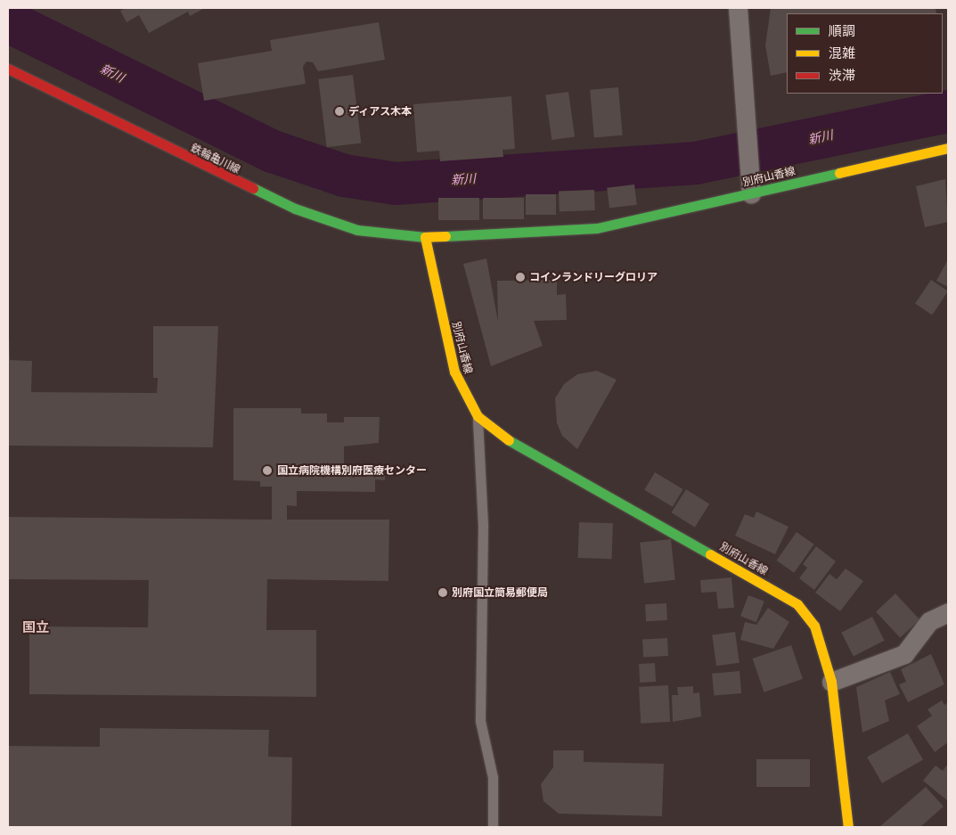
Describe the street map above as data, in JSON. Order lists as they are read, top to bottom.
{
  "streets": {
    "main road": ["鉄輪亀川線", "別府山香線"]
  },
  "crossings": [
    ["鉄輪亀川線", "別府山香線"]
  ],
  "districts": ["国立"],
  "water": ["新川"],
  "places": [
    "ディアス木本",
    "コインランドリーグロリア",
    "国立病院機構別府医療センター",
    "別府国立簡易郵便局"
  ],
  "legend": ["順調", "混雑", "渋滞"]
}
